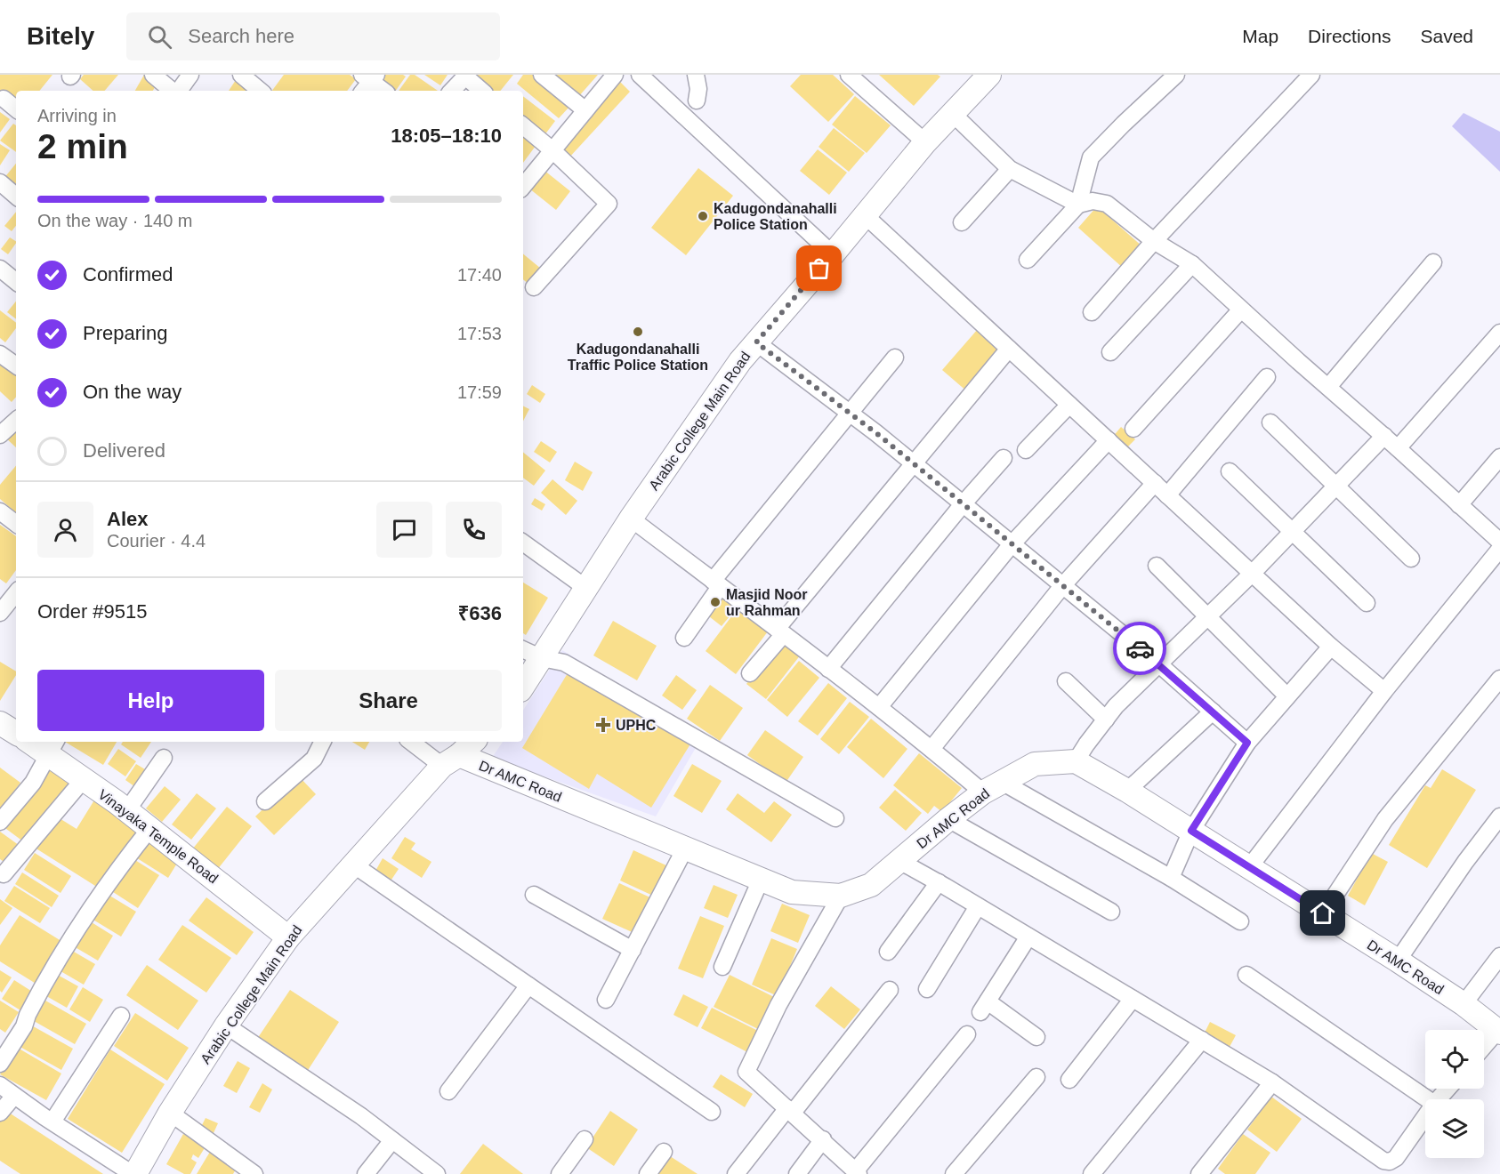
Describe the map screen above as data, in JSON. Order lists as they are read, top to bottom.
{
  "streets": {
    "street": ["Arabic College Main Road", "Dr AMC Road", "Vinayaka Temple Road"]
  },
  "crossings": [
    ["Arabic College Main Road", "Dr AMC Road"],
    ["Arabic College Main Road", "Vinayaka Temple Road"]
  ],
  "places": {
    "other": ["Kadugondanahalli Police Station", "Kadugondanahalli Traffic Police Station", "Masjid Noor ur Rahman"],
    "health": ["UPHC"]
  },
  "page": {
    "header": "Bitely",
    "search": "Search here",
    "nav": ["Map", "Directions", "Saved"],
    "heading": ["2 min", "Arriving in", "18:05–18:10"],
    "panel": [
      "Alex",
      "Courier · 4.4",
      "Order #9515",
      "₹636"
    ],
    "bar": "On the way · 140 m",
    "list": [
      ["Confirmed", "17:40"],
      ["Preparing", "17:53"],
      ["On the way", "17:59"],
      "Delivered"
    ],
    "buttons": ["Help", "Share"]
  }
}
